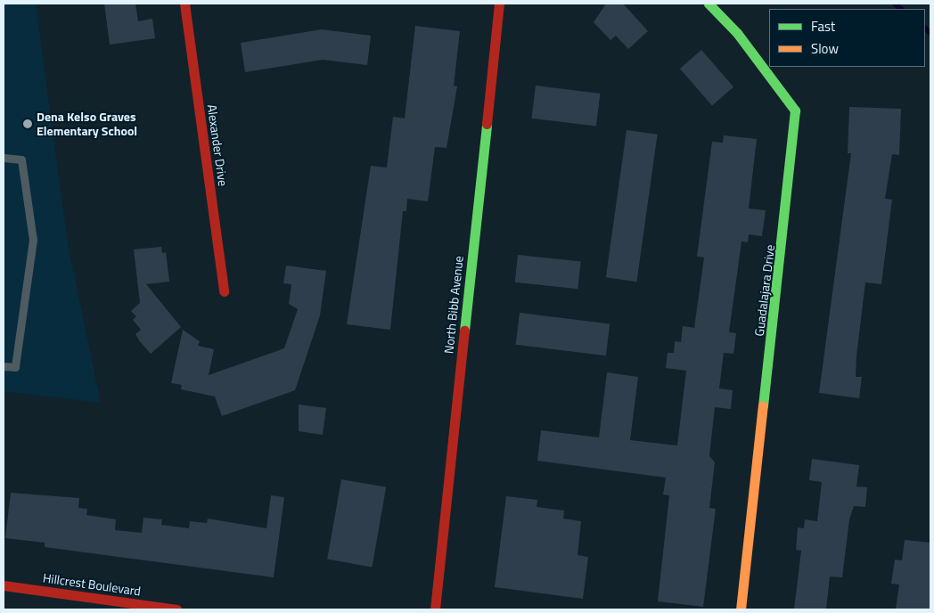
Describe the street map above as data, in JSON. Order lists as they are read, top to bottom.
{
  "streets": {
    "street": [
      "Alexander Drive",
      "Guadalajara Drive",
      "North Bibb Avenue",
      "Hillcrest Boulevard"
    ]
  },
  "places": ["Dena Kelso Graves Elementary School"],
  "legend": ["Fast", "Slow"]
}
